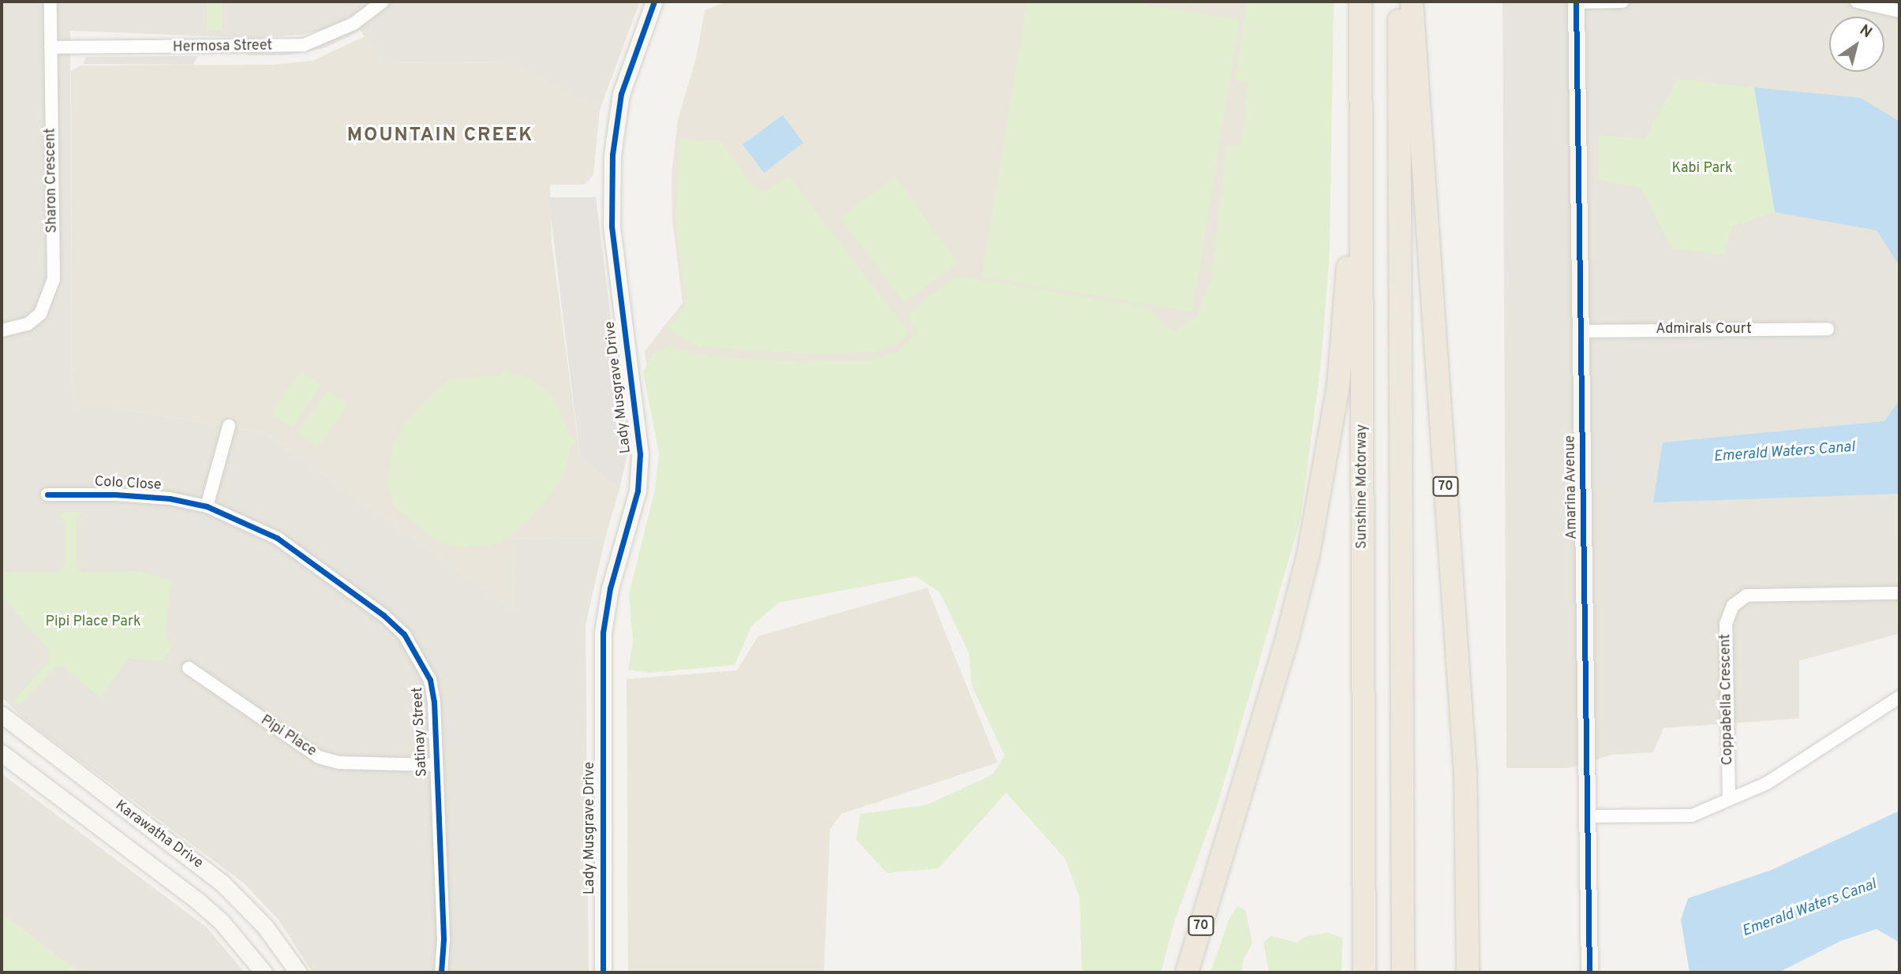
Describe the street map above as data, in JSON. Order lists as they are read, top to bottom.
{
  "streets": {
    "highway": ["Sunshine Motorway", "70"],
    "street": [
      "Hermosa Street",
      "Sharon Crescent",
      "Admirals Court",
      "Lady Musgrave Drive",
      "Colo Close",
      "Amarina Avenue",
      "Coppabella Crescent",
      "Satinay Street",
      "Pipi Place",
      "Karawatha Drive"
    ]
  },
  "crossings": [
    ["Hermosa Street", "Sharon Crescent"],
    ["Admirals Court", "Amarina Avenue"],
    ["Colo Close", "Satinay Street"],
    ["Sunshine Motorway", "70"],
    ["Satinay Street", "Pipi Place"]
  ],
  "districts": ["MOUNTAIN CREEK"],
  "water": ["Emerald Waters Canal"],
  "parks": ["Kabi Park", "Pipi Place Park"],
  "north": "top right"
}
